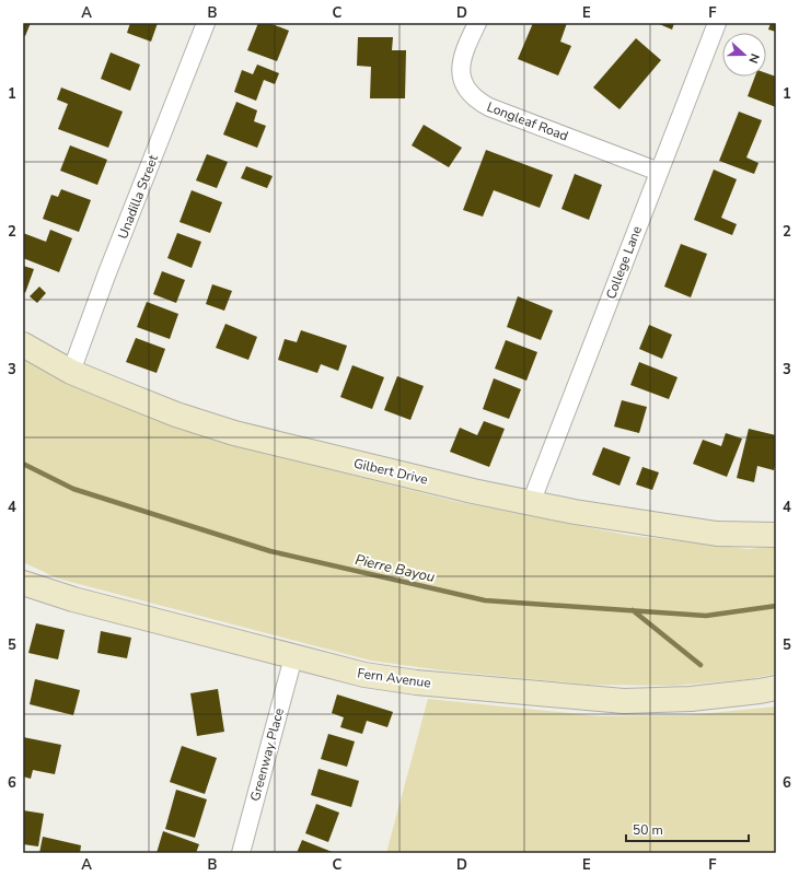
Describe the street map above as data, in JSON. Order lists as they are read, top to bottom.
{
  "streets": {
    "street": [
      "Longleaf Road",
      "Unadilla Street",
      "College Lane",
      "Gilbert Drive",
      "Fern Avenue",
      "Greenway Place"
    ]
  },
  "crossings": [
    ["Longleaf Road", "College Lane"],
    ["Unadilla Street", "Gilbert Drive"],
    ["College Lane", "Gilbert Drive"],
    ["Fern Avenue", "Greenway Place"]
  ],
  "water": ["Pierre Bayou"],
  "scale_bar": "50 m",
  "north": "right",
  "grid": {
    "columns": [
      "A",
      "B",
      "C",
      "D",
      "E",
      "F"
    ],
    "rows": [
      "1",
      "2",
      "3",
      "4",
      "5",
      "6"
    ]
  }
}
